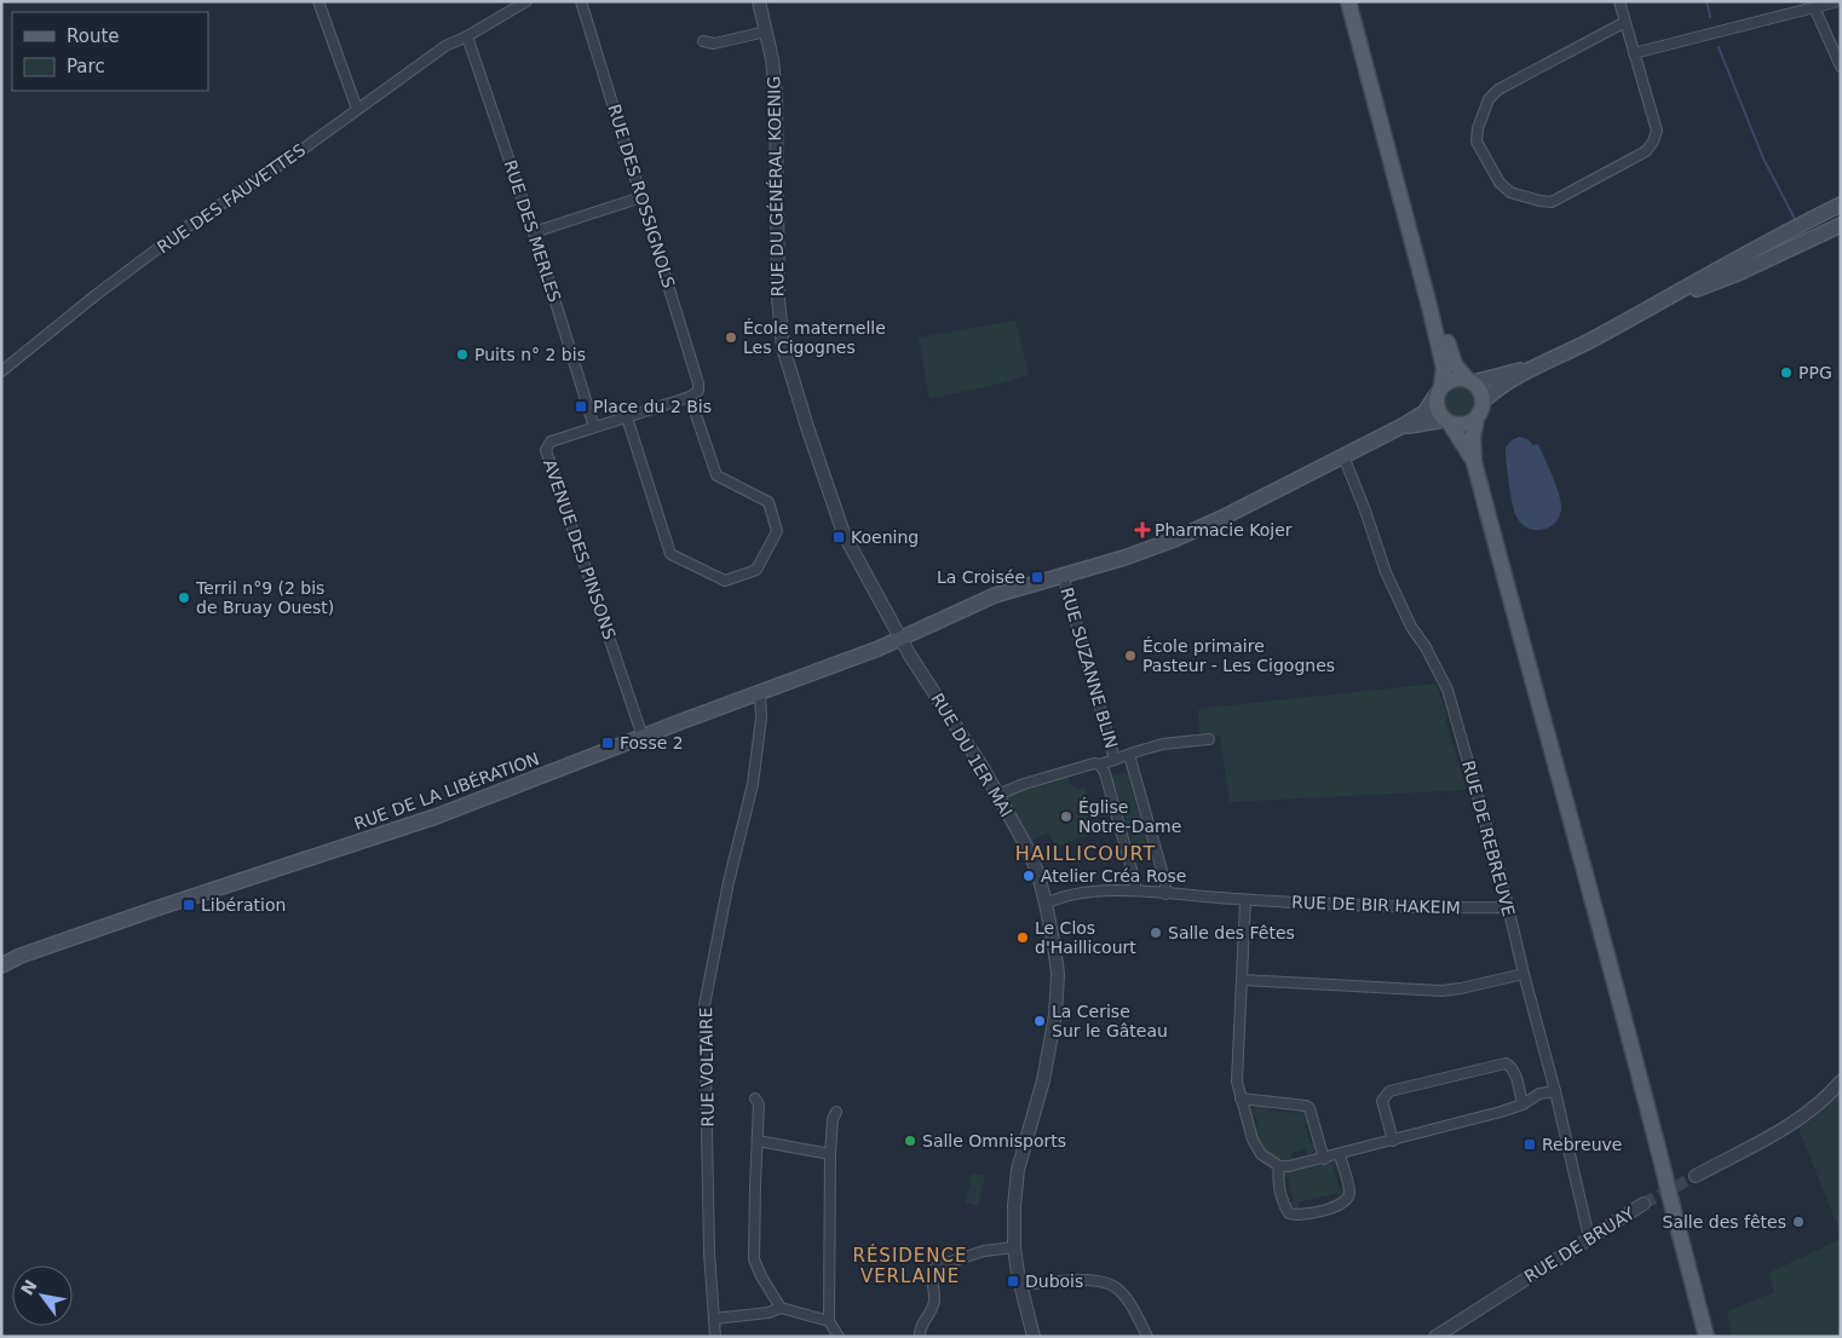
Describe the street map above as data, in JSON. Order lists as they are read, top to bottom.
{
  "streets": {
    "main road": ["RUE DE LA LIBÉRATION"],
    "street": [
      "RUE DU GÉNÉRAL KOENIG",
      "RUE DES ROSSIGNOLS",
      "RUE DES FAUVETTES",
      "RUE DES MERLES",
      "AVENUE DES PINSONS",
      "RUE SUZANNE BLIN",
      "RUE DU 1ER MAI",
      "RUE DE REBREUVE",
      "RUE DE BIR HAKEIM",
      "RUE VOLTAIRE",
      "RUE DE BRUAY"
    ]
  },
  "crossings": [
    ["RUE DU GÉNÉRAL KOENIG", "RUE DU 1ER MAI"],
    ["RUE DU GÉNÉRAL KOENIG", "RUE DE LA LIBÉRATION"],
    ["RUE DES ROSSIGNOLS", "AVENUE DES PINSONS"],
    ["RUE DES FAUVETTES", "RUE DES MERLES"],
    ["RUE DES MERLES", "AVENUE DES PINSONS"],
    ["AVENUE DES PINSONS", "RUE DE LA LIBÉRATION"],
    ["RUE SUZANNE BLIN", "RUE DE LA LIBÉRATION"],
    ["RUE DU 1ER MAI", "RUE DE LA LIBÉRATION"],
    ["RUE DU 1ER MAI", "RUE DE BIR HAKEIM"],
    ["RUE DE LA LIBÉRATION", "RUE DE REBREUVE"],
    ["RUE DE LA LIBÉRATION", "RUE VOLTAIRE"],
    ["RUE DE REBREUVE", "RUE DE BIR HAKEIM"],
    ["RUE DE REBREUVE", "RUE DE BRUAY"]
  ],
  "districts": ["HAILLICOURT", "RÉSIDENCE VERLAINE"],
  "places": {
    "other": [
      "École maternelle Les Cigognes",
      "Puits n° 2 bis",
      "PPG",
      "Terril n°9 (2 bis de Bruay Ouest)",
      "École primaire Pasteur - Les Cigognes",
      "Église Notre-Dame",
      "Atelier Créa Rose",
      "Salle des Fêtes",
      "Le Clos d'Haillicourt",
      "La Cerise Sur le Gâteau",
      "Salle Omnisports",
      "Salle des fêtes"
    ],
    "transit": [
      "Place du 2 Bis",
      "Koening",
      "La Croisée",
      "Fosse 2",
      "Libération",
      "Rebreuve",
      "Dubois"
    ],
    "health": ["Pharmacie Kojer"]
  },
  "legend": ["Route", "Parc"],
  "north": "top left"
}
